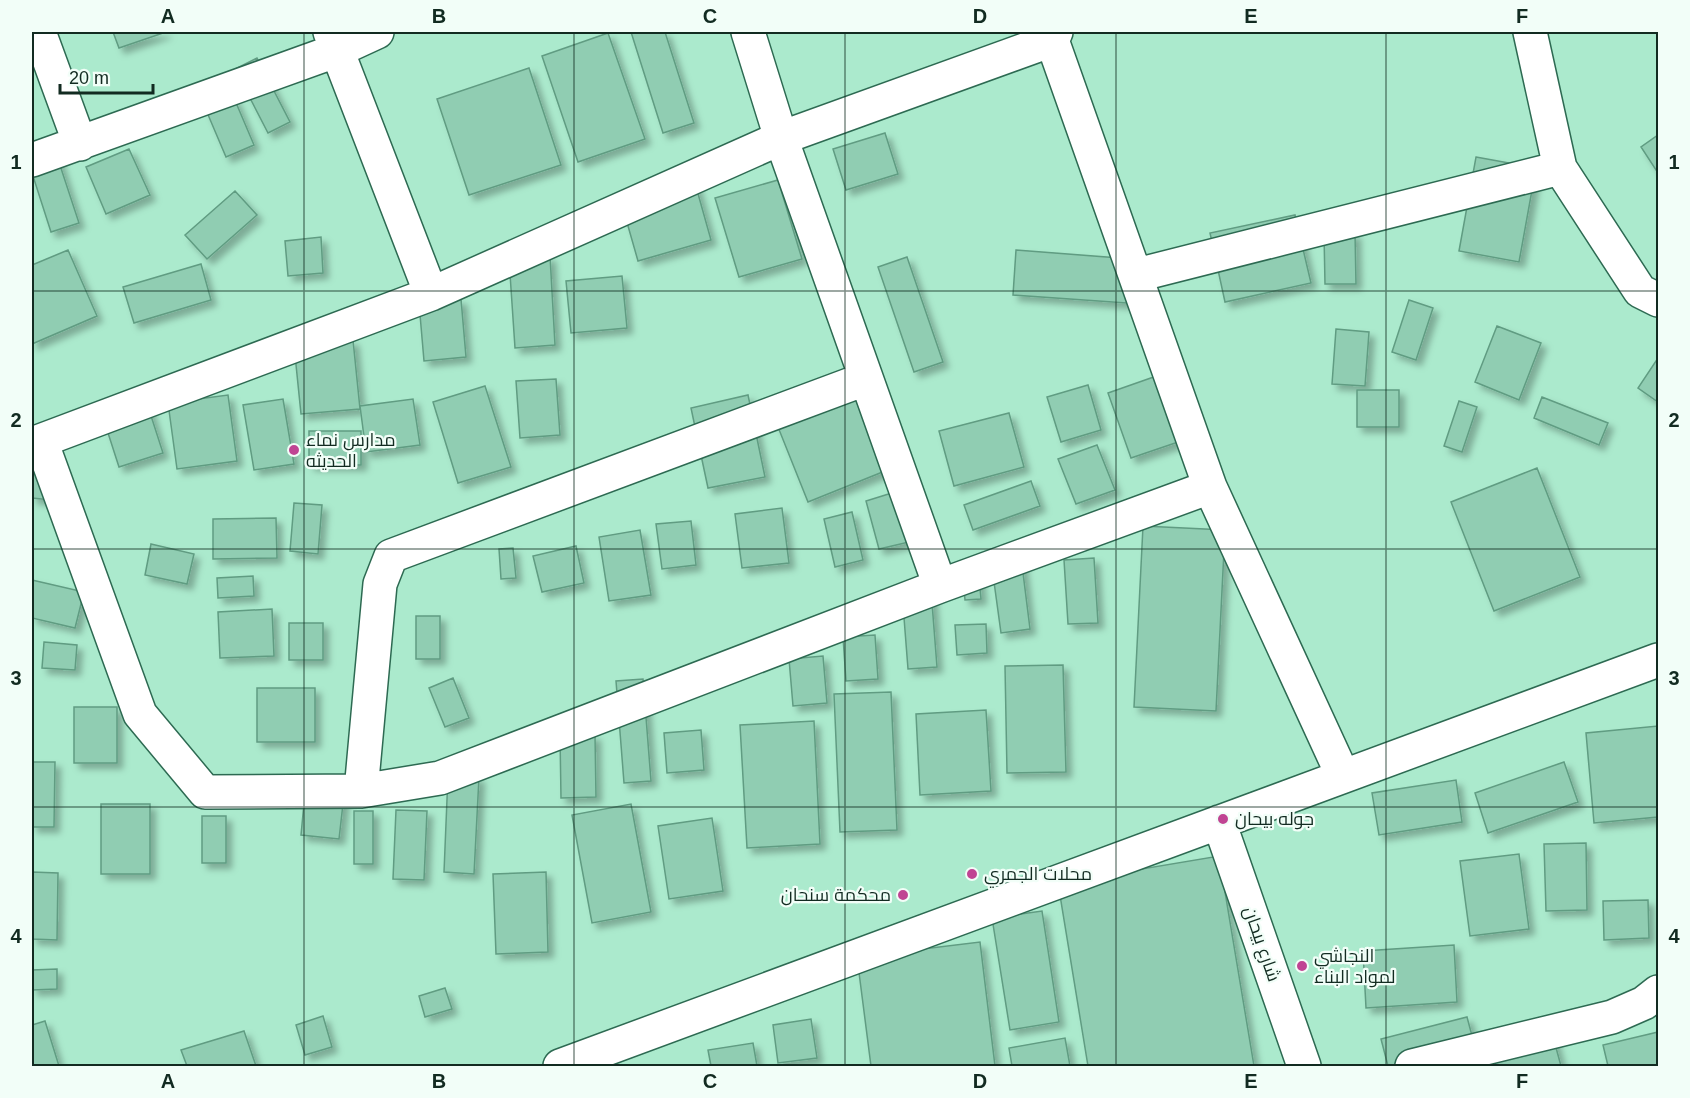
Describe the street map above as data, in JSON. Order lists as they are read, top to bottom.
{
  "streets": {
    "street": ["شارع بيحان"]
  },
  "places": [
    "مدارس نماء الحديثه",
    "جوله بيحان",
    "محلات الجمري",
    "محكمة سنحان",
    "النجاشي لمواد البناء"
  ],
  "scale_bar": "20 m",
  "grid": {
    "columns": [
      "A",
      "B",
      "C",
      "D",
      "E",
      "F"
    ],
    "rows": [
      "1",
      "2",
      "3",
      "4"
    ]
  }
}
